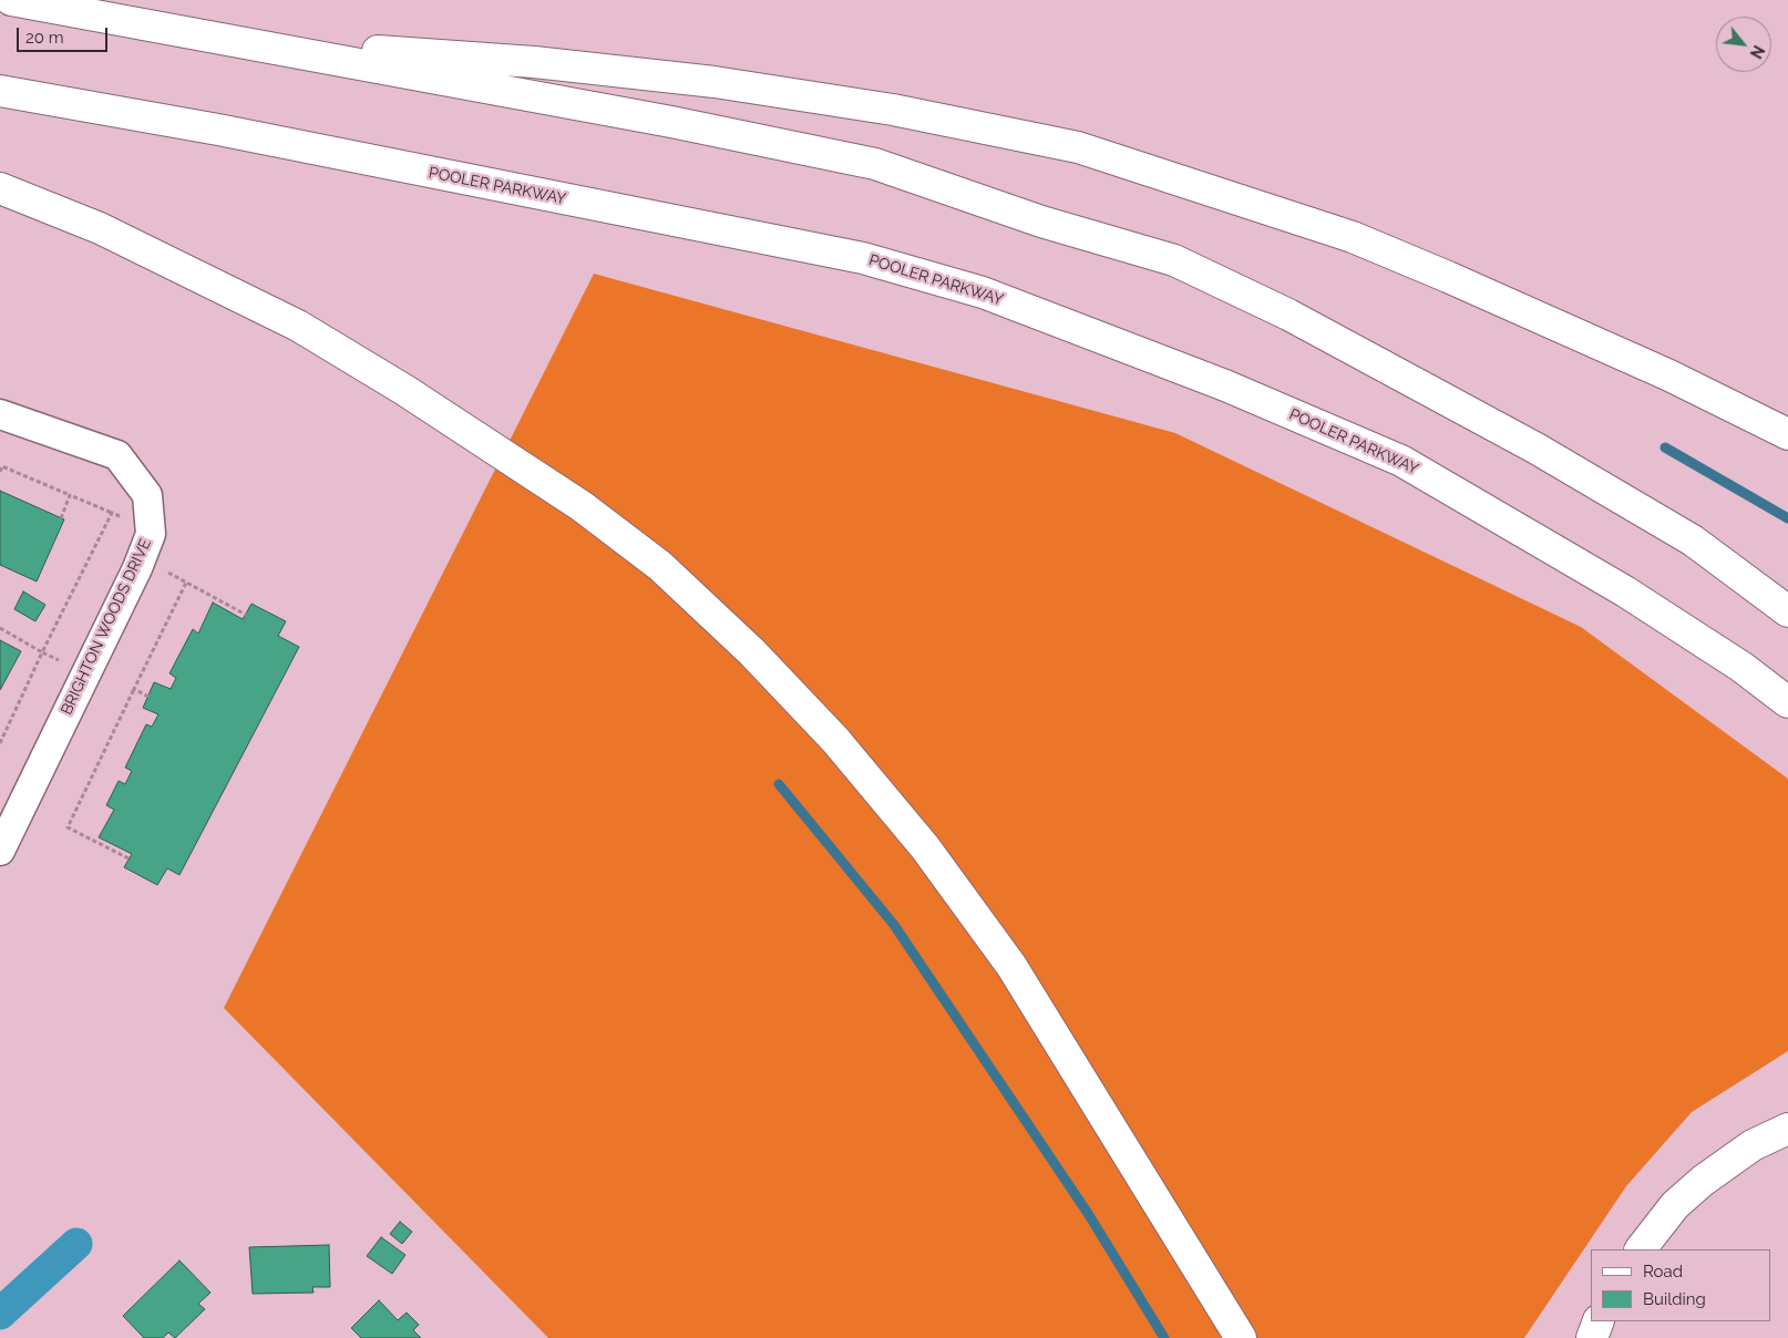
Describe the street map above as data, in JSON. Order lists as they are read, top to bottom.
{
  "streets": {
    "main road": ["POOLER PARKWAY"],
    "street": ["BRIGHTON WOODS DRIVE"]
  },
  "legend": ["Road", "Building"],
  "scale_bar": "20 m",
  "north": "bottom right"
}
